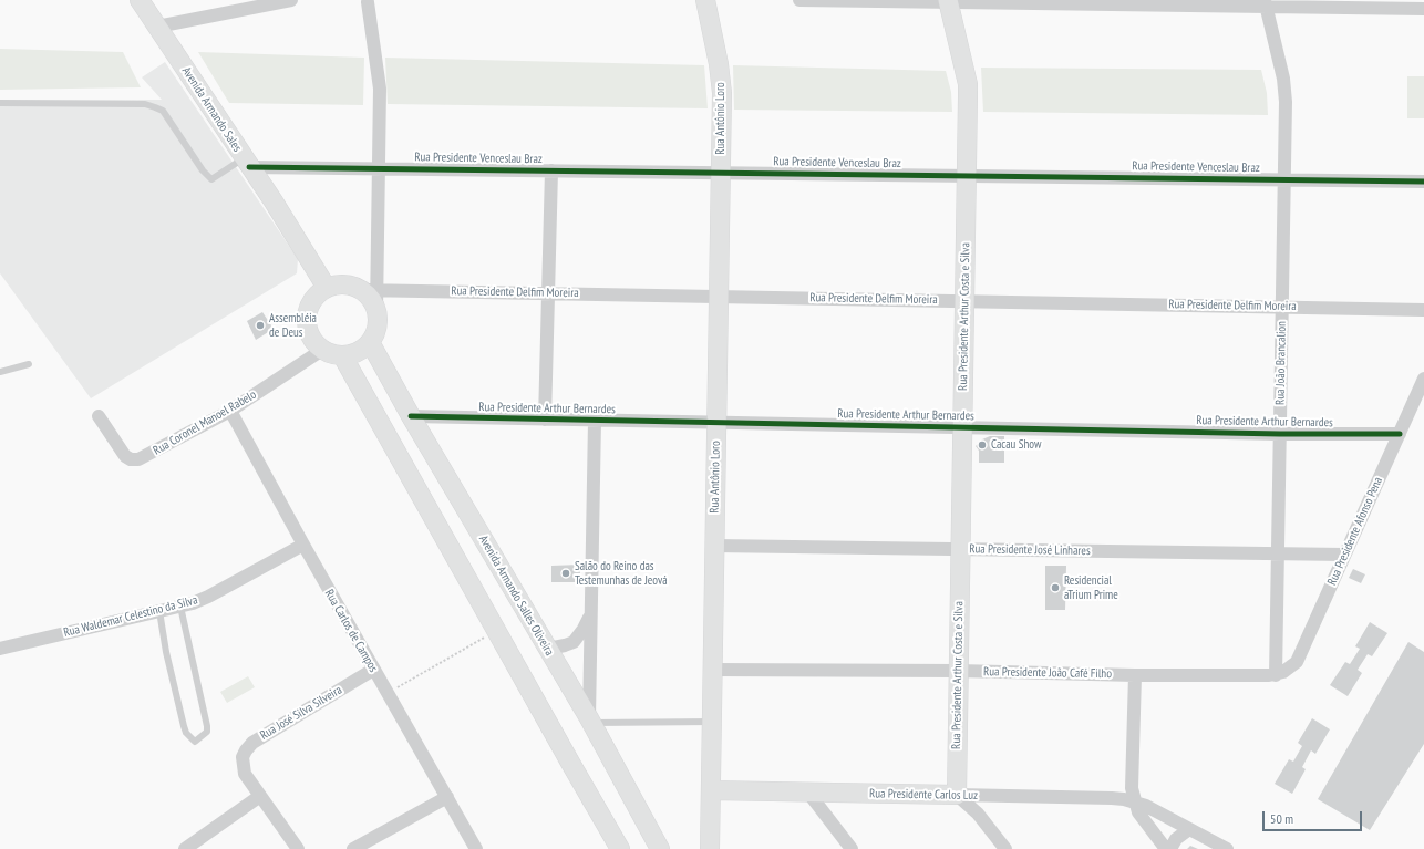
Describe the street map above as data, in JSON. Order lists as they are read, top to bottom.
{
  "streets": {
    "street": [
      "Avenida Armando Sales",
      "Rua Antônio Loro",
      "Rua Presidente Venceslau Braz",
      "Rua Presidente Delfim Moreira",
      "Rua Presidente Arthur Costa e Silva",
      "Rua João Brancalion",
      "Rua Presidente Arthur Bernardes",
      "Rua Coronel Manoel Rabelo",
      "Rua Presidente Afonso Pena",
      "Rua Presidente José Linhares",
      "Avenida Armando Salles Oliveira",
      "Rua Waldemar Celestino da Silva",
      "Rua Carlos de Campos",
      "Rua Presidente João Café Filho",
      "Rua José Silva Silveira",
      "Rua Presidente Carlos Luz"
    ]
  },
  "crossings": [
    ["Avenida Armando Sales", "Rua Presidente Venceslau Braz"],
    ["Avenida Armando Sales", "Rua Presidente Delfim Moreira"],
    ["Avenida Armando Sales", "Rua Coronel Manoel Rabelo"],
    ["Avenida Armando Sales", "Avenida Armando Salles Oliveira"],
    ["Rua Antônio Loro", "Rua Presidente Venceslau Braz"],
    ["Rua Antônio Loro", "Rua Presidente Delfim Moreira"],
    ["Rua Antônio Loro", "Rua Presidente Arthur Bernardes"],
    ["Rua Antônio Loro", "Rua Presidente José Linhares"],
    ["Rua Antônio Loro", "Rua Presidente João Café Filho"],
    ["Rua Antônio Loro", "Rua Presidente Carlos Luz"],
    ["Rua Presidente Venceslau Braz", "Rua Presidente Arthur Costa e Silva"],
    ["Rua Presidente Venceslau Braz", "Rua João Brancalion"],
    ["Rua Presidente Delfim Moreira", "Rua Presidente Arthur Costa e Silva"],
    ["Rua Presidente Delfim Moreira", "Rua João Brancalion"],
    ["Rua Presidente Delfim Moreira", "Rua Coronel Manoel Rabelo"],
    ["Rua Presidente Delfim Moreira", "Avenida Armando Salles Oliveira"],
    ["Rua Presidente Arthur Costa e Silva", "Rua Presidente Arthur Bernardes"],
    ["Rua Presidente Arthur Costa e Silva", "Rua Presidente José Linhares"],
    ["Rua Presidente Arthur Costa e Silva", "Rua Presidente João Café Filho"],
    ["Rua Presidente Arthur Costa e Silva", "Rua Presidente Carlos Luz"],
    ["Rua João Brancalion", "Rua Presidente Arthur Bernardes"],
    ["Rua João Brancalion", "Rua Presidente Afonso Pena"],
    ["Rua João Brancalion", "Rua Presidente José Linhares"],
    ["Rua João Brancalion", "Rua Presidente João Café Filho"],
    ["Rua Presidente Arthur Bernardes", "Rua Presidente Afonso Pena"],
    ["Rua Presidente Arthur Bernardes", "Avenida Armando Salles Oliveira"],
    ["Rua Coronel Manoel Rabelo", "Avenida Armando Salles Oliveira"],
    ["Rua Coronel Manoel Rabelo", "Rua Carlos de Campos"],
    ["Rua Presidente Afonso Pena", "Rua Presidente José Linhares"],
    ["Rua Presidente Afonso Pena", "Rua Presidente João Café Filho"],
    ["Rua Waldemar Celestino da Silva", "Rua Carlos de Campos"],
    ["Rua Carlos de Campos", "Rua José Silva Silveira"]
  ],
  "places": [
    "Assembléia de Deus",
    "Cacau Show",
    "Salão do Reino das Testemunhas de Jeová",
    "Residencial aTrium Prime"
  ],
  "scale_bar": "50 m"
}
